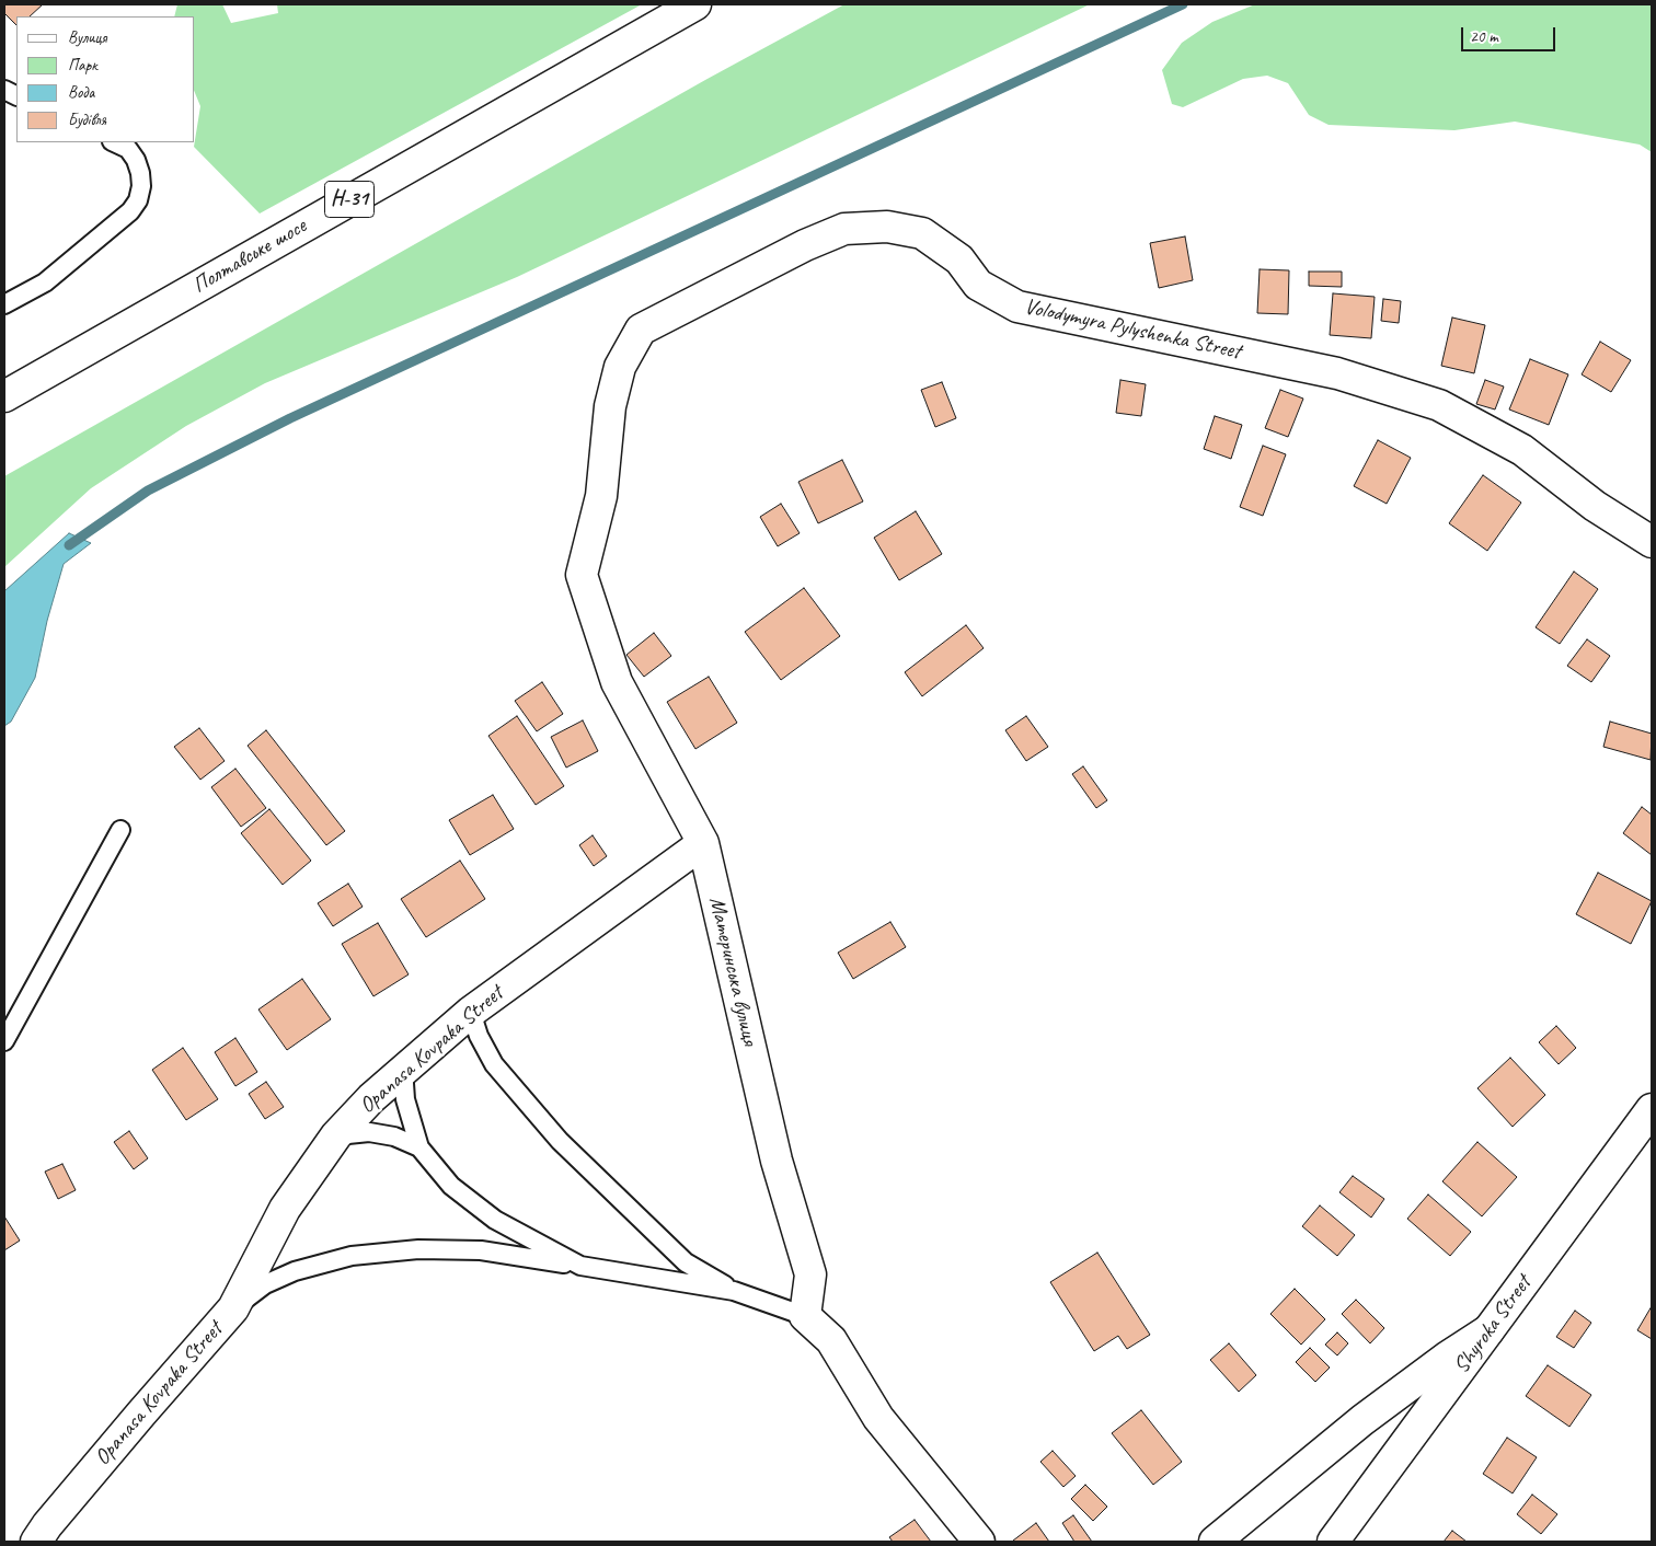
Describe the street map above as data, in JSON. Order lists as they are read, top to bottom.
{
  "streets": {
    "street": [
      "Н-31",
      "Полтавське шосе",
      "Volodymyra Pylyshenka Street",
      "Материнська вулиця",
      "Opanasa Kovpaka Street",
      "Shyroka Street"
    ]
  },
  "crossings": [
    ["Volodymyra Pylyshenka Street", "Материнська вулиця"],
    ["Volodymyra Pylyshenka Street", "Opanasa Kovpaka Street"],
    ["Материнська вулиця", "Opanasa Kovpaka Street"]
  ],
  "legend": [
    "Вулиця",
    "Парк",
    "Вода",
    "Будівля"
  ],
  "scale_bar": "20 m"
}
